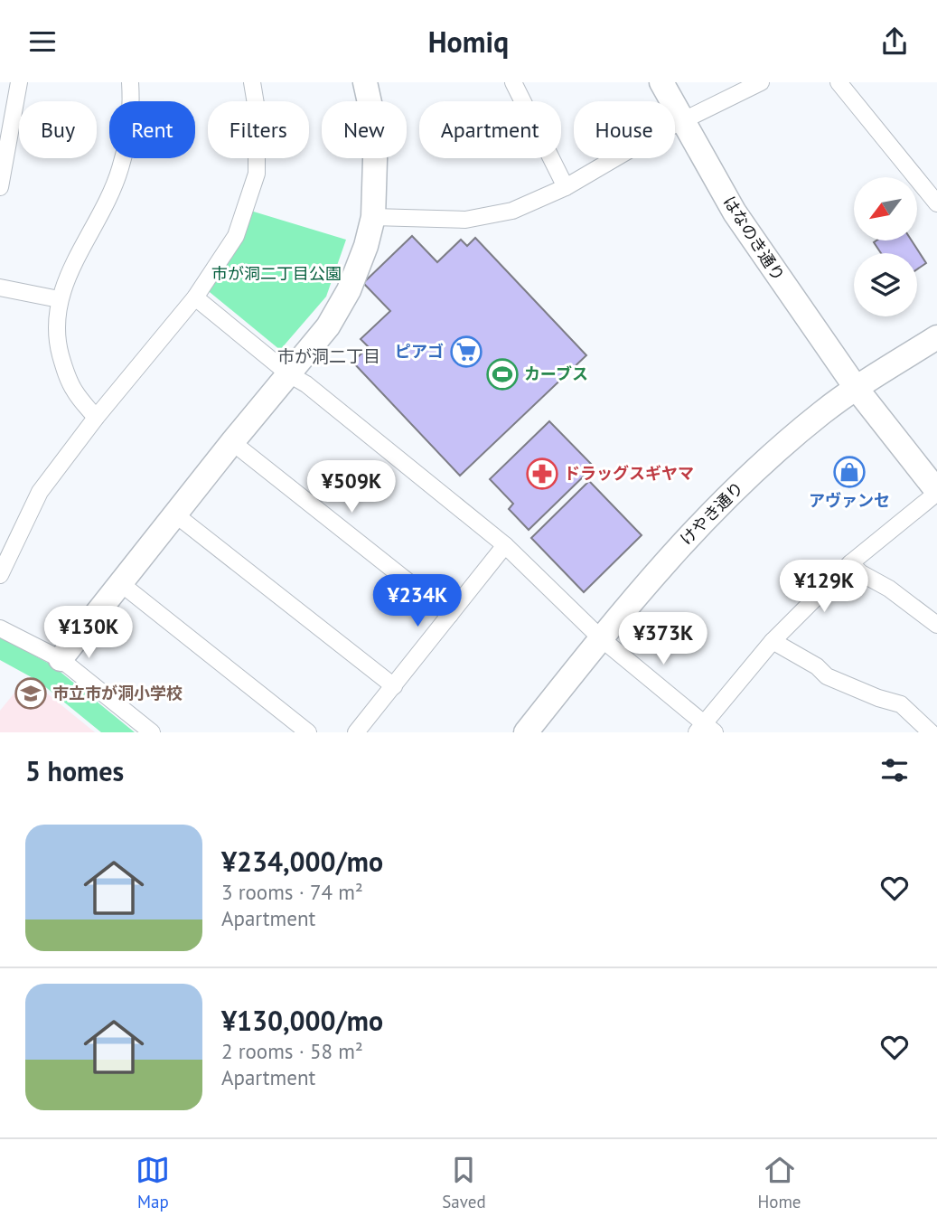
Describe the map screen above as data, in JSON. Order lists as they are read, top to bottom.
{
  "streets": {
    "street": ["はなのき通り", "けやき通り"]
  },
  "crossings": [
    ["はなのき通り", "けやき通り"]
  ],
  "districts": ["市が洞二丁目"],
  "parks": ["市が洞二丁目公園"],
  "places": {
    "supermarket": ["ピアゴ"],
    "sports": ["カーブス"],
    "shop": ["アヴァンセ"],
    "pharmacy": ["ドラッグスギヤマ"],
    "school or university": ["市立市が洞小学校"]
  },
  "north": "bottom left",
  "page": {
    "header": "Homiq",
    "chip": [
      "Buy",
      "Rent",
      "Filters",
      "New",
      "Apartment",
      "House"
    ],
    "price": [
      "¥509K",
      "¥129K",
      "¥234K",
      "¥130K",
      "¥373K"
    ],
    "heading": "5 homes",
    "list": [
      {
        "name": "¥234,000/mo",
        "note": "3 rooms · 74 m² · Apartment"
      },
      {
        "name": "¥130,000/mo",
        "note": "2 rooms · 58 m² · Apartment"
      }
    ],
    "tabs": ["Map", "Saved", "Home"]
  }
}
